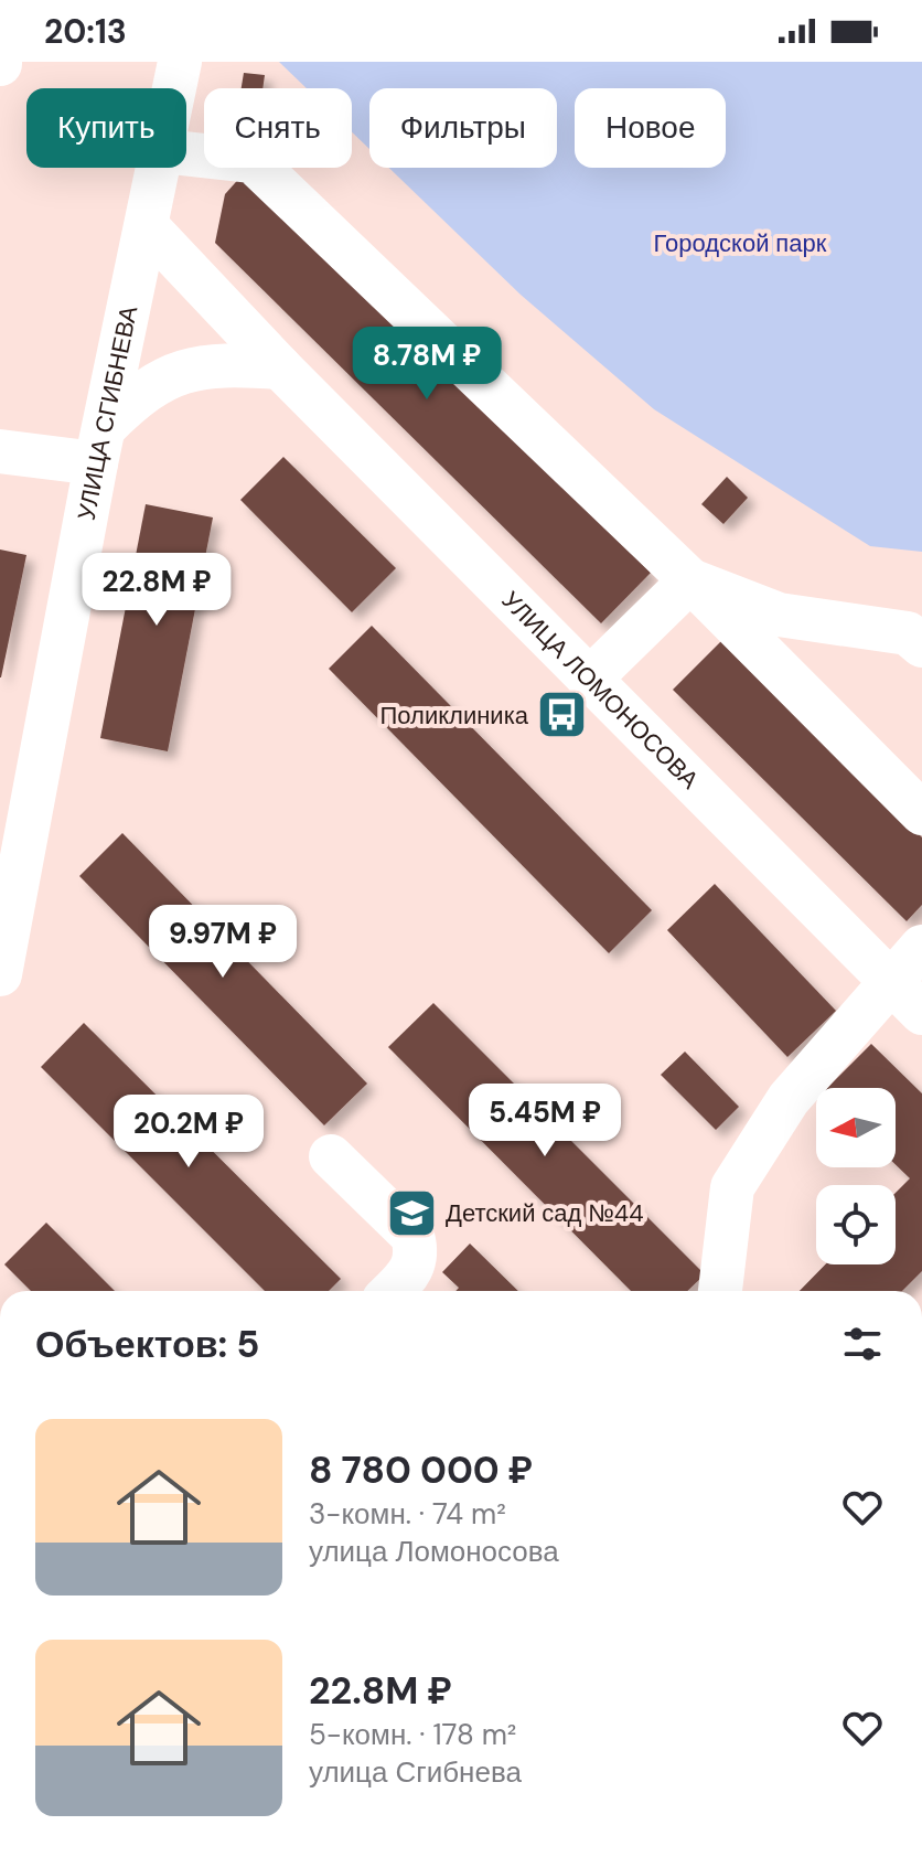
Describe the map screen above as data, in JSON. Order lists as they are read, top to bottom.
{
  "streets": {
    "street": ["УЛИЦА СГИБНЕВА", "УЛИЦА ЛОМОНОСОВА"]
  },
  "crossings": [
    ["УЛИЦА СГИБНЕВА", "УЛИЦА ЛОМОНОСОВА"]
  ],
  "parks": ["Городской парк"],
  "places": {
    "bus stop": ["Поликлиника"],
    "school or university": ["Детский сад №44"]
  },
  "north": "left",
  "page": {
    "status": "20:13",
    "chip": [
      "Купить",
      "Снять",
      "Фильтры",
      "Новое"
    ],
    "price": [
      "8.78M ₽",
      "22.8M ₽",
      "9.97M ₽",
      "5.45M ₽",
      "20.2M ₽"
    ],
    "heading": "Объектов: 5",
    "list": [
      {
        "name": "8 780 000 ₽",
        "note": "3-комн. · 74 m² · улица Ломоносова"
      },
      {
        "name": "22.8M ₽",
        "note": "5-комн. · 178 m² · улица Сгибнева"
      }
    ]
  }
}
